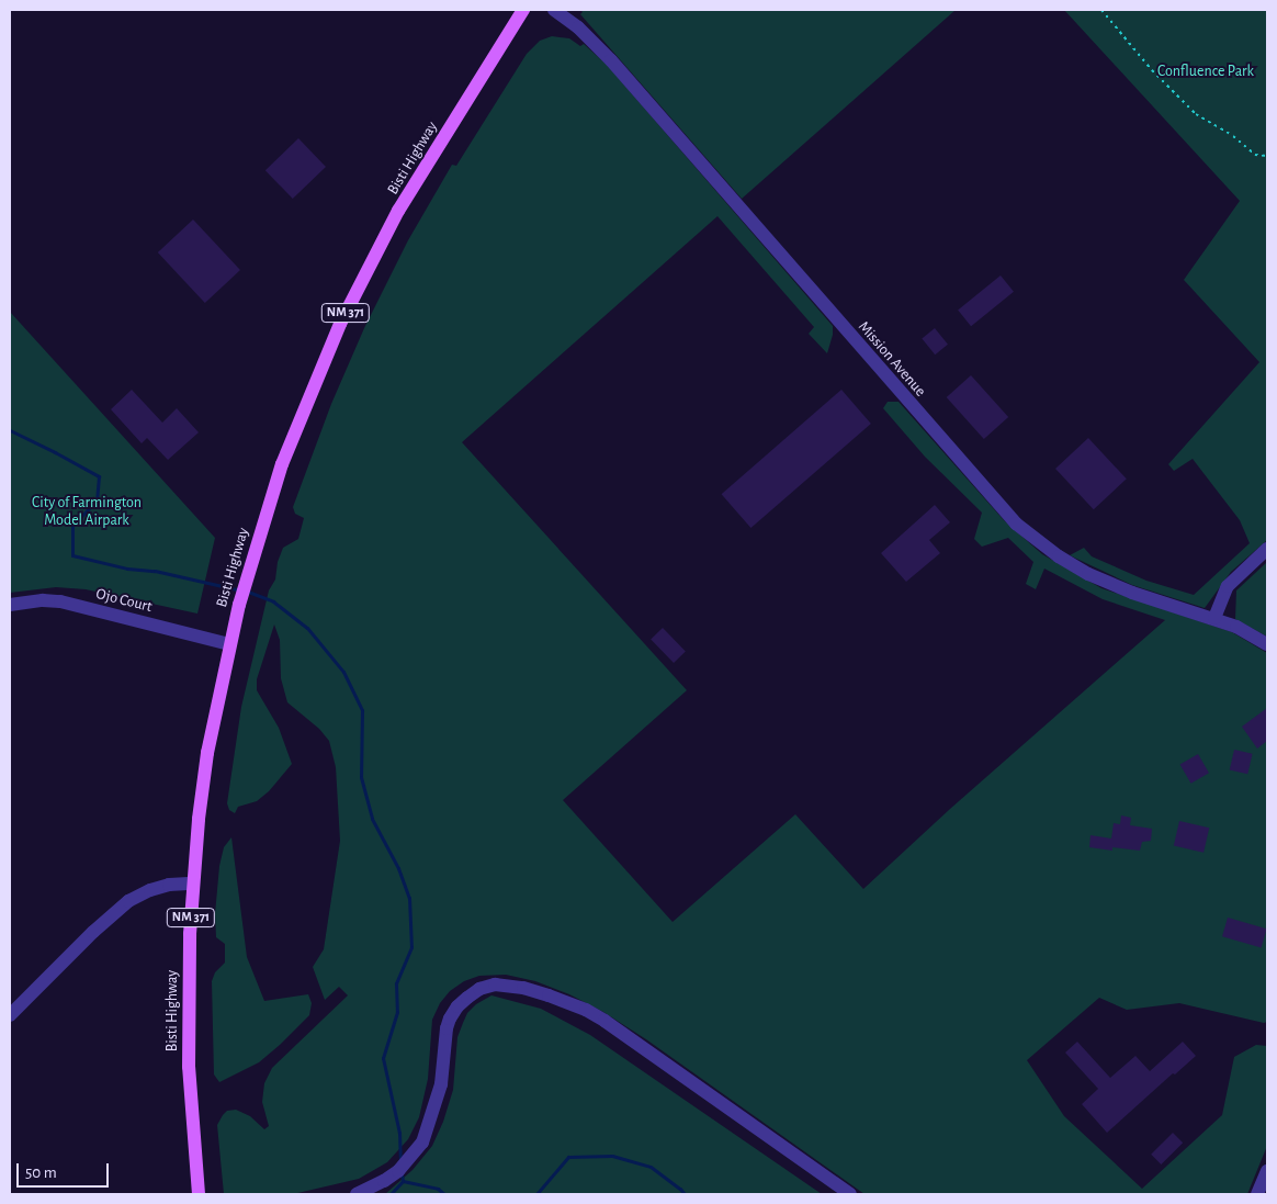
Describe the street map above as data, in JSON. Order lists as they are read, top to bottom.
{
  "streets": {
    "main road": ["Bisti Highway", "NM 371"],
    "street": ["Mission Avenue", "Ojo Court"]
  },
  "crossings": [
    ["Bisti Highway", "Ojo Court"]
  ],
  "parks": ["Confluence Park", "City of Farmington Model Airpark"],
  "scale_bar": "50 m"
}
